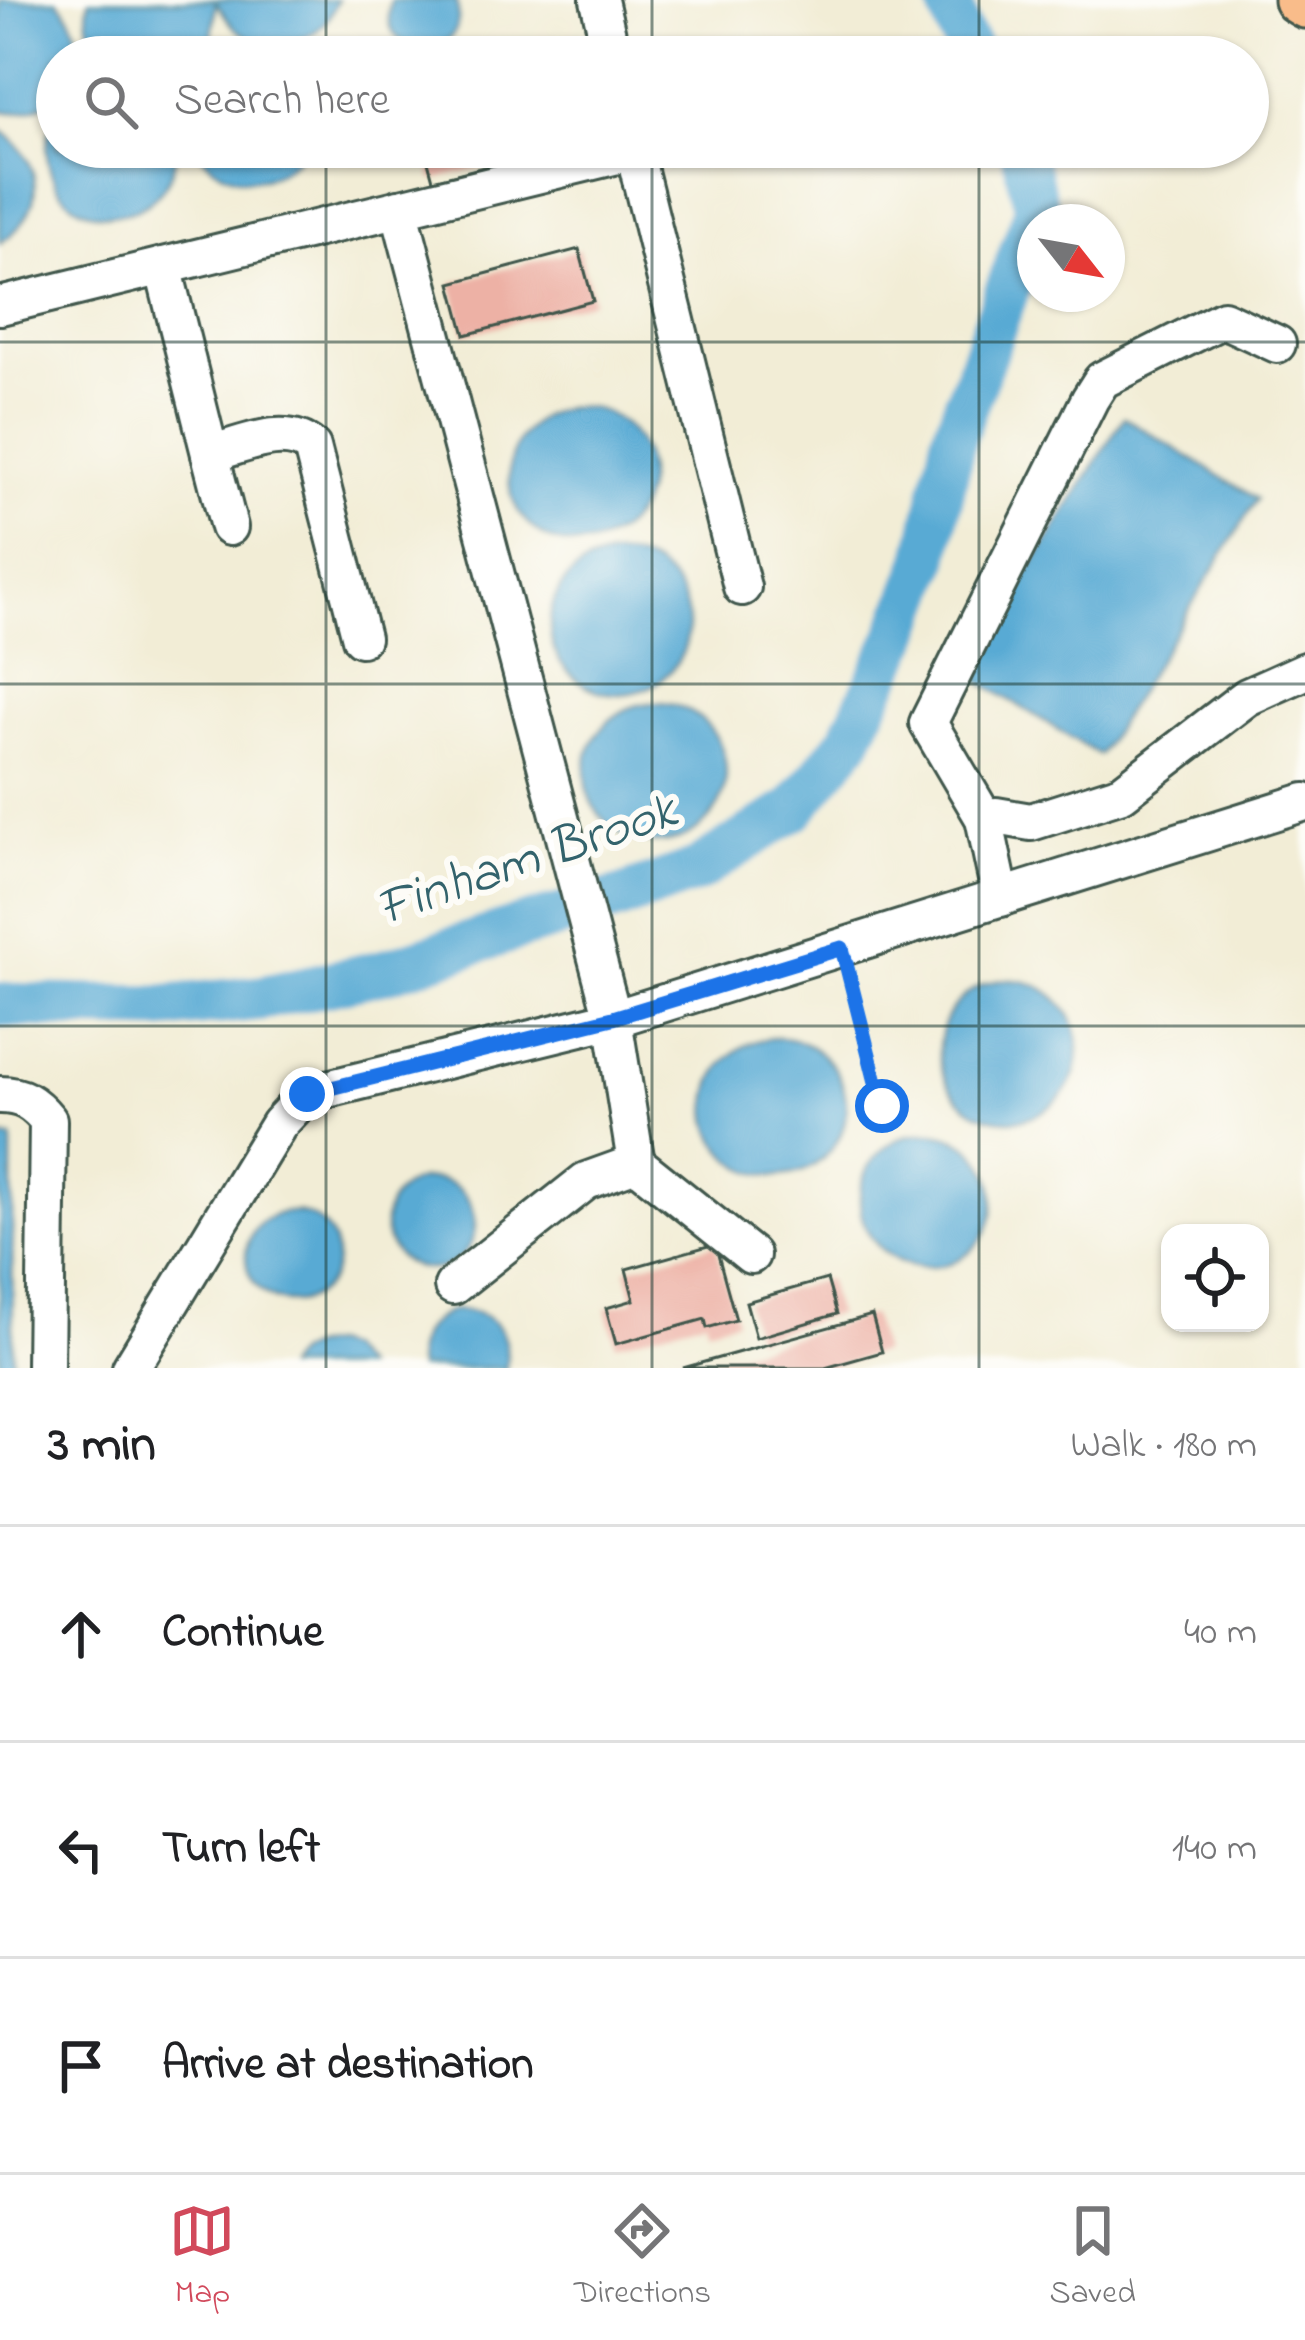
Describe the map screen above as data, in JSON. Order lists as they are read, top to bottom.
{
  "water": ["Finham Brook"],
  "north": "bottom right",
  "page": {
    "search": "Search here",
    "heading": ["3 min", "Walk · 180 m"],
    "list": [
      ["Continue", "40 m"],
      ["Turn left", "140 m"],
      "Arrive at destination"
    ],
    "nav": ["Map", "Directions", "Saved"]
  }
}
